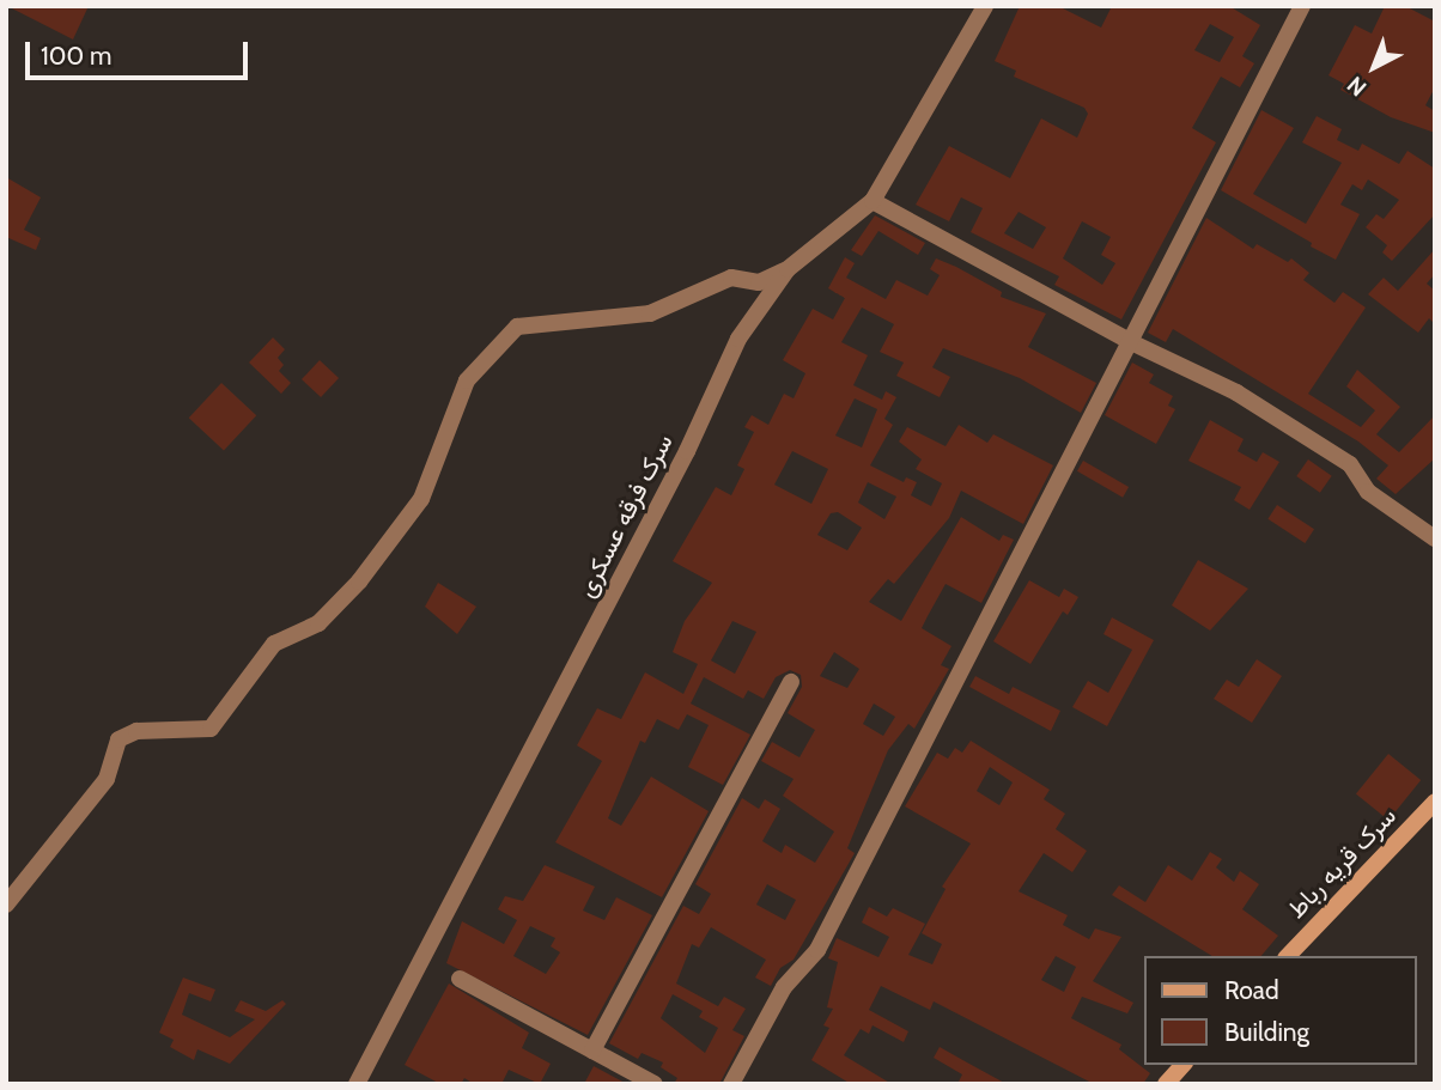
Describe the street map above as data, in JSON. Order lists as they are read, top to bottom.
{
  "streets": {
    "street": ["سرک فرقه عسکری", "سرک قریه رباط"]
  },
  "legend": ["Road", "Building"],
  "scale_bar": "100 m",
  "north": "bottom left"
}
